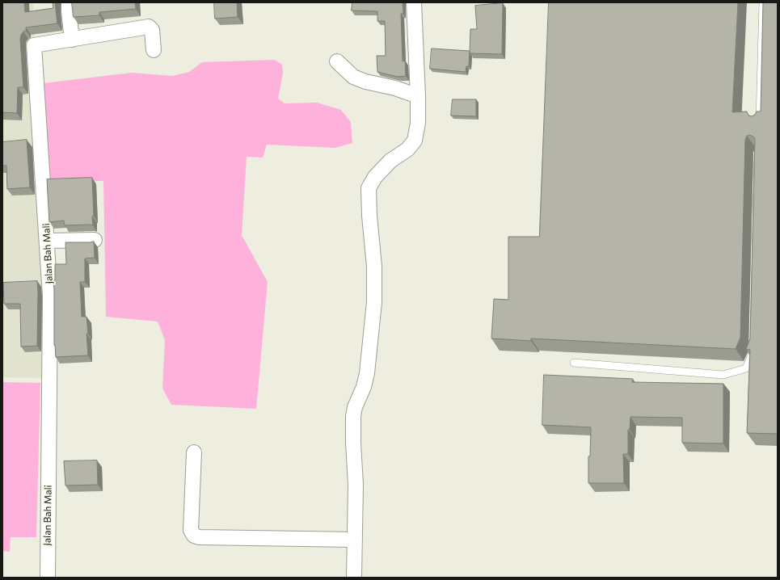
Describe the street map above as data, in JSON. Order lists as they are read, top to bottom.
{
  "streets": {
    "street": ["Jalan Bah Mali"]
  }
}
